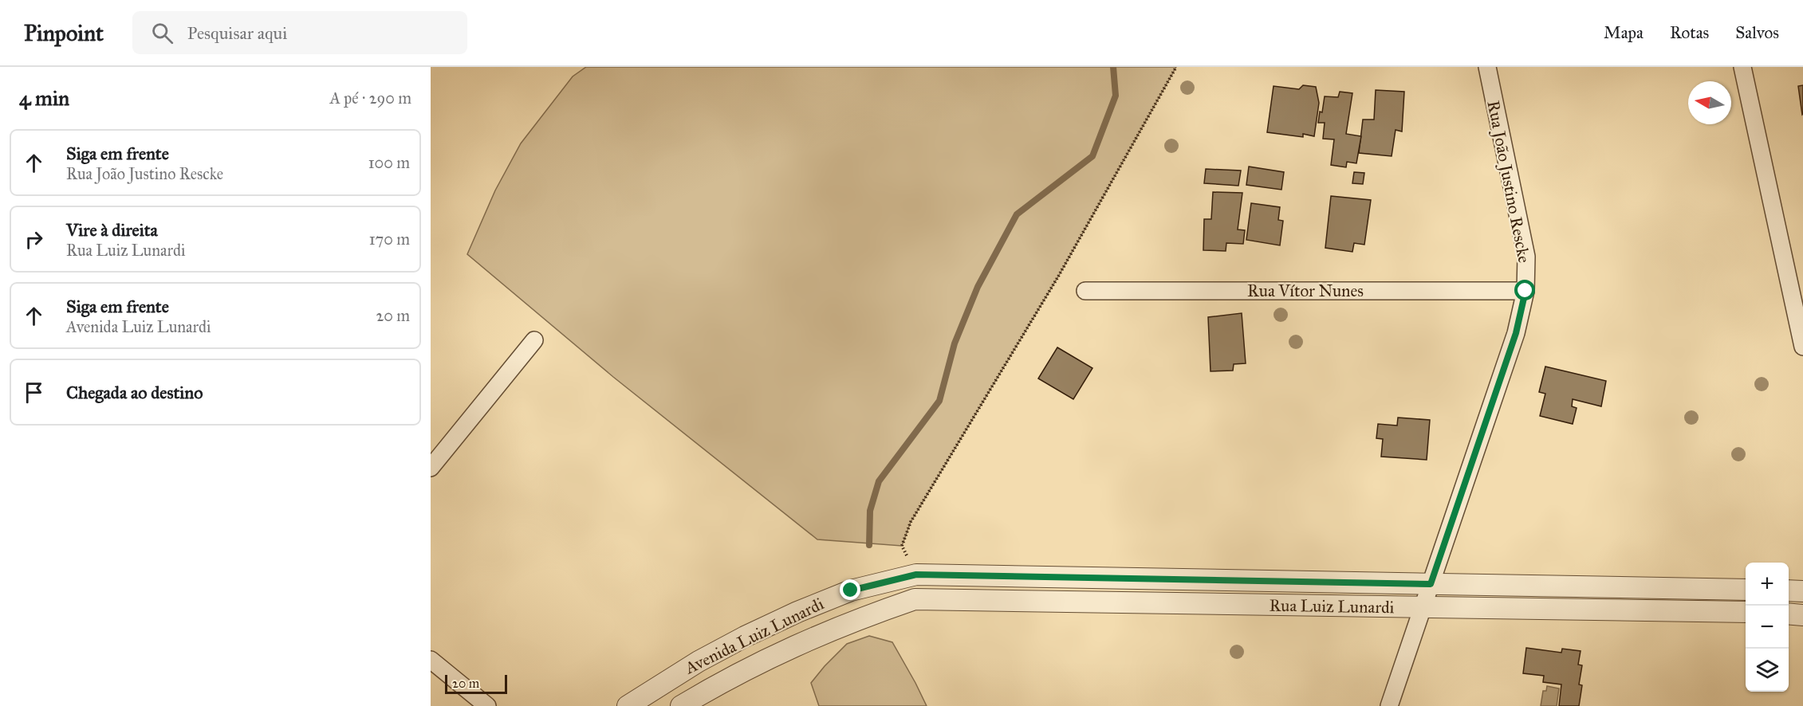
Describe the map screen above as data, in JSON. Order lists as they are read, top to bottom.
{
  "streets": {
    "street": [
      "Rua João Justino Rescke",
      "Rua Vítor Nunes",
      "Rua Luiz Lunardi",
      "Avenida Luiz Lunardi"
    ]
  },
  "crossings": [
    ["Rua João Justino Rescke", "Rua Vítor Nunes"],
    ["Rua João Justino Rescke", "Rua Luiz Lunardi"],
    ["Rua Luiz Lunardi", "Avenida Luiz Lunardi"]
  ],
  "scale_bar": "20 m",
  "north": "left",
  "page": {
    "header": "Pinpoint",
    "search": "Pesquisar aqui",
    "nav": ["Mapa", "Rotas", "Salvos"],
    "heading": ["4 min", "A pé · 290 m"],
    "list": [
      ["Siga em frente", "Rua João Justino Rescke", "100 m"],
      ["Vire à direita", "Rua Luiz Lunardi", "170 m"],
      ["Siga em frente", "Avenida Luiz Lunardi", "20 m"],
      "Chegada ao destino"
    ],
    "map_buttons": ["+", "−"],
    "scale": "20 m"
  }
}
